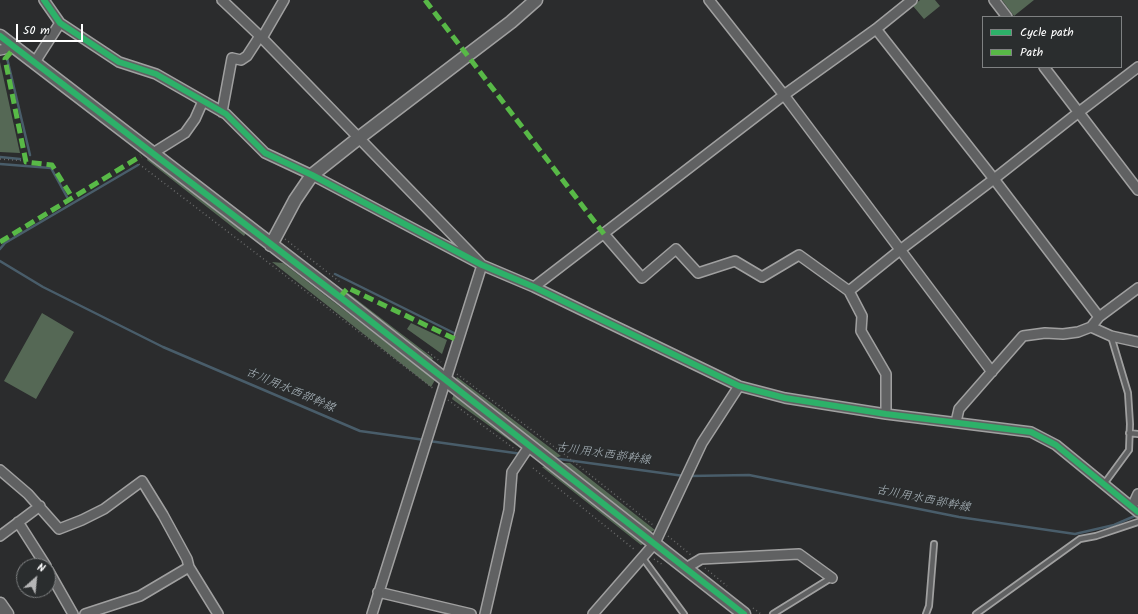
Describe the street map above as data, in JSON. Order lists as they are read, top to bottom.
{
  "water": ["古川用水西部幹線"],
  "legend": ["Cycle path", "Path"],
  "scale_bar": "50 m",
  "north": "top right"
}
